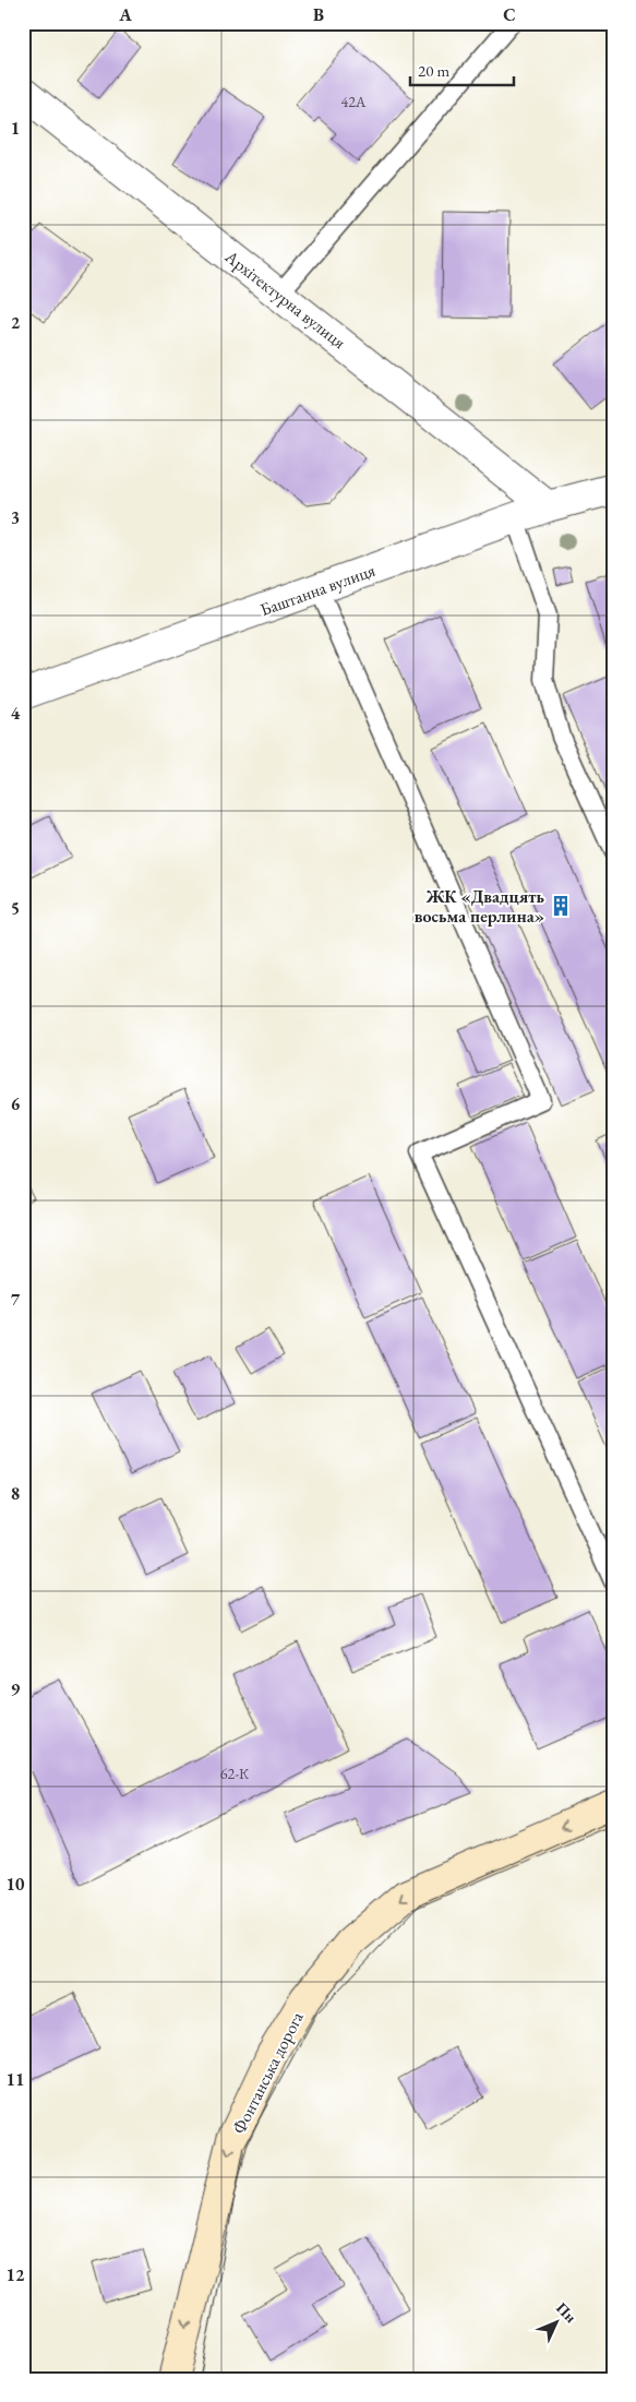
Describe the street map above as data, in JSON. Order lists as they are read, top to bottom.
{
  "streets": {
    "main road": ["Фонтанська дорога"],
    "street": ["Архітектурна вулиця", "Баштанна вулиця"]
  },
  "crossings": [
    ["Архітектурна вулиця", "Баштанна вулиця"]
  ],
  "one_way": ["Фонтанська дорога"],
  "places": {
    "building": ["ЖК «Двадцять восьма перлина»"]
  },
  "house_numbers": ["42А", "62-К"],
  "scale_bar": "20 m",
  "north": "top right",
  "grid": {
    "columns": ["A", "B", "C"],
    "rows": [
      "1",
      "2",
      "3",
      "4",
      "5",
      "6",
      "7",
      "8",
      "9",
      "10",
      "11",
      "12"
    ]
  }
}
